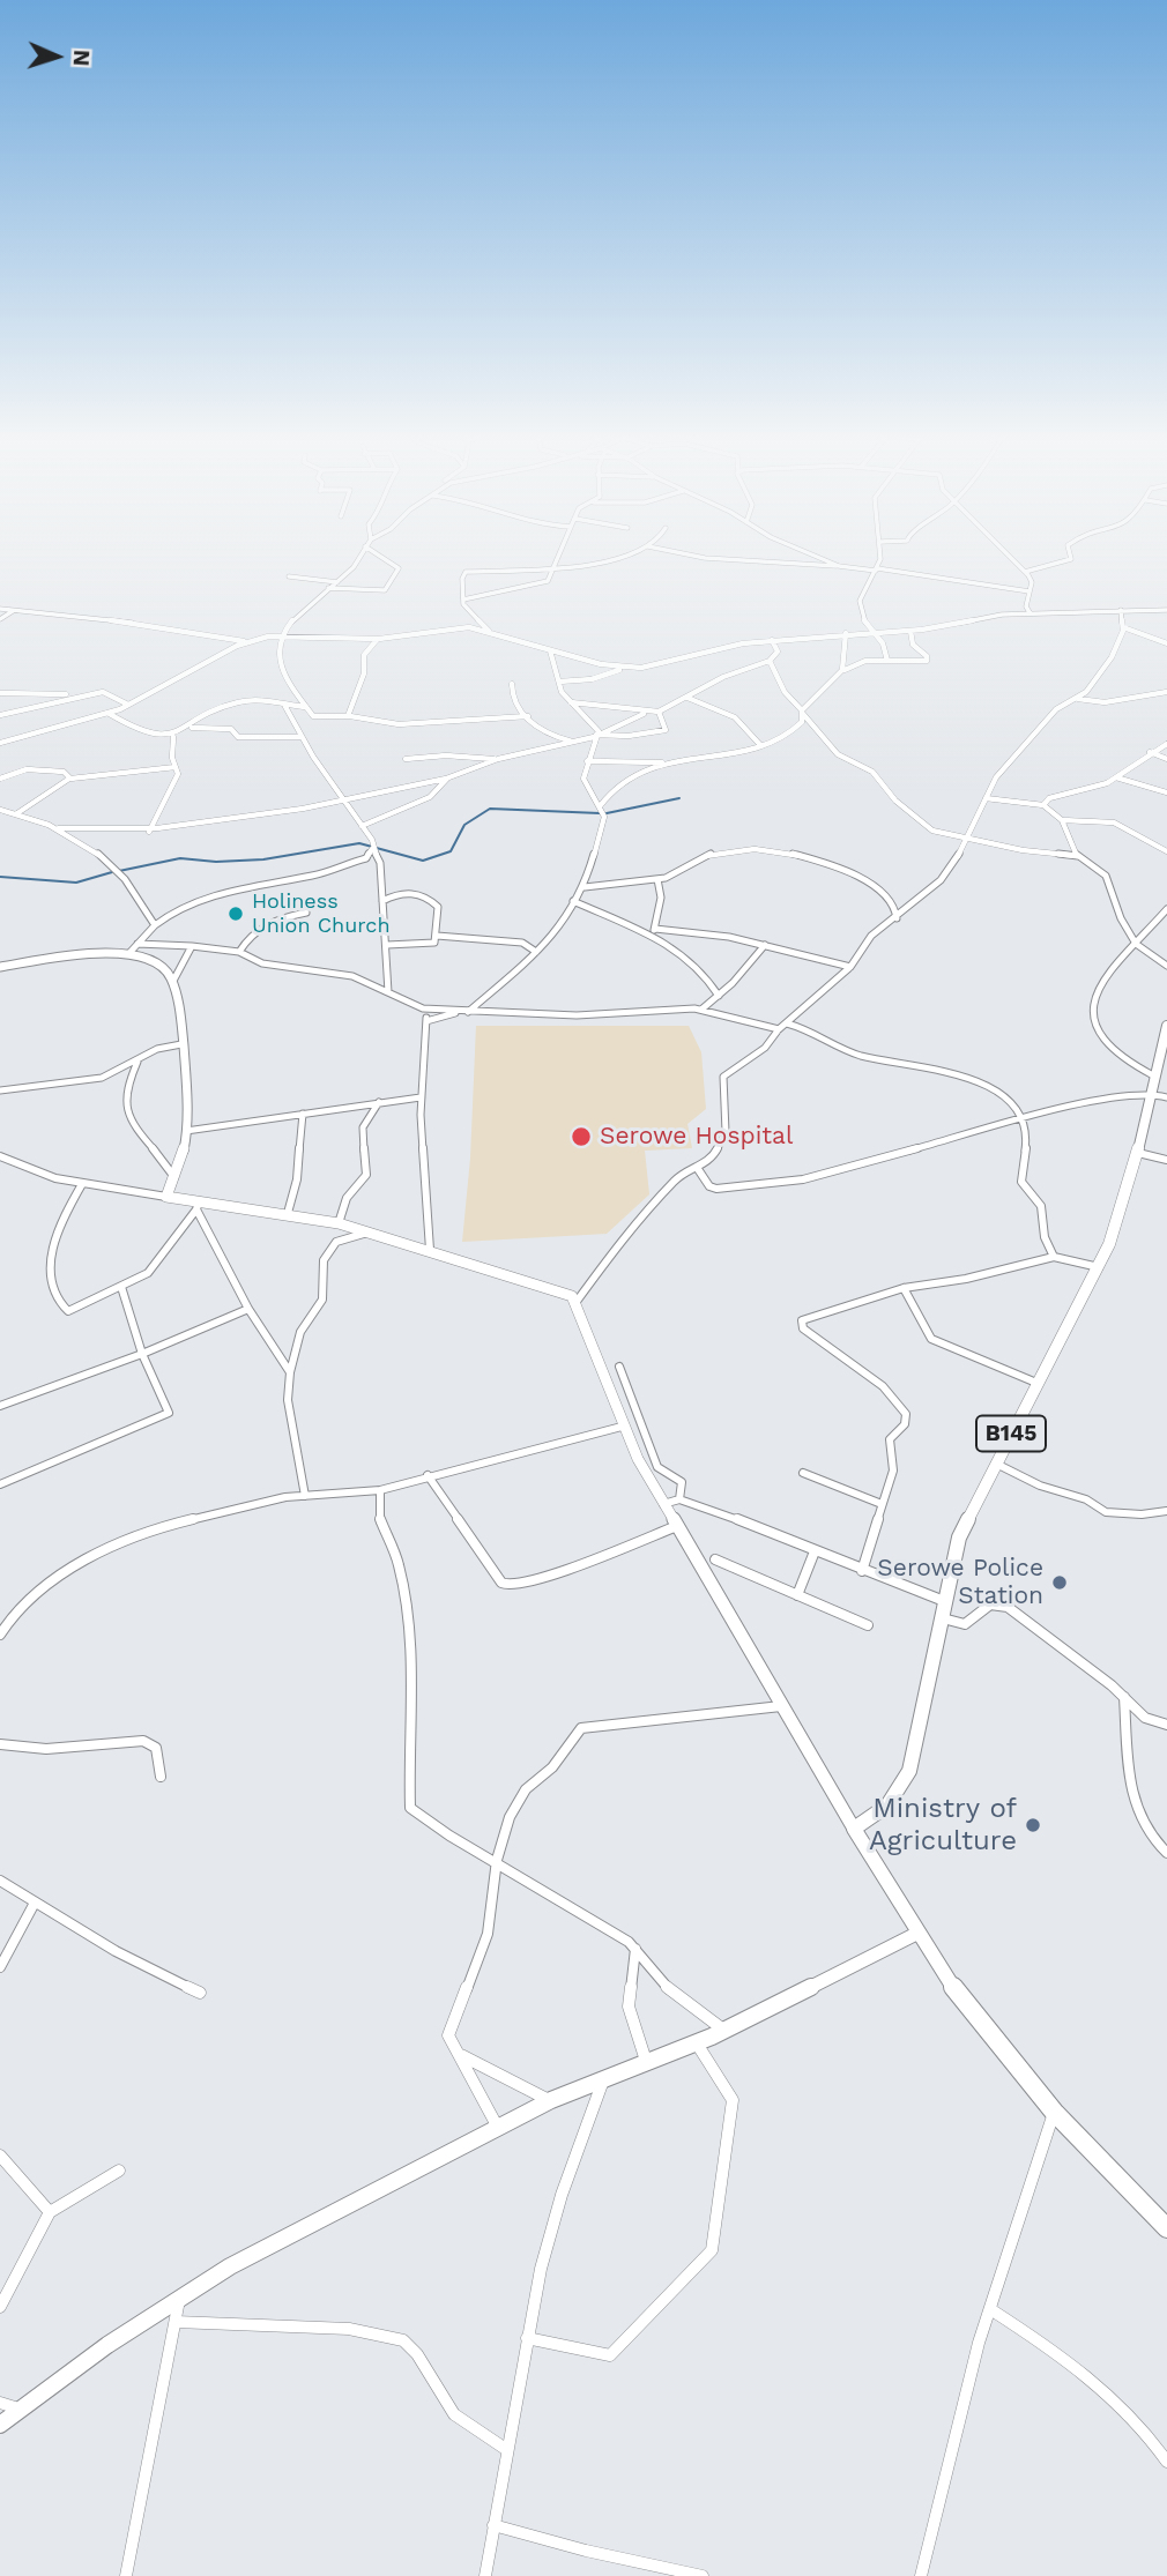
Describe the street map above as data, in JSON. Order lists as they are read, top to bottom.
{
  "streets": {
    "main road": ["B145"]
  },
  "places": [
    "Holiness Union Church",
    "Serowe Hospital",
    "Serowe Police Station",
    "Ministry of Agriculture"
  ],
  "north": "right"
}
